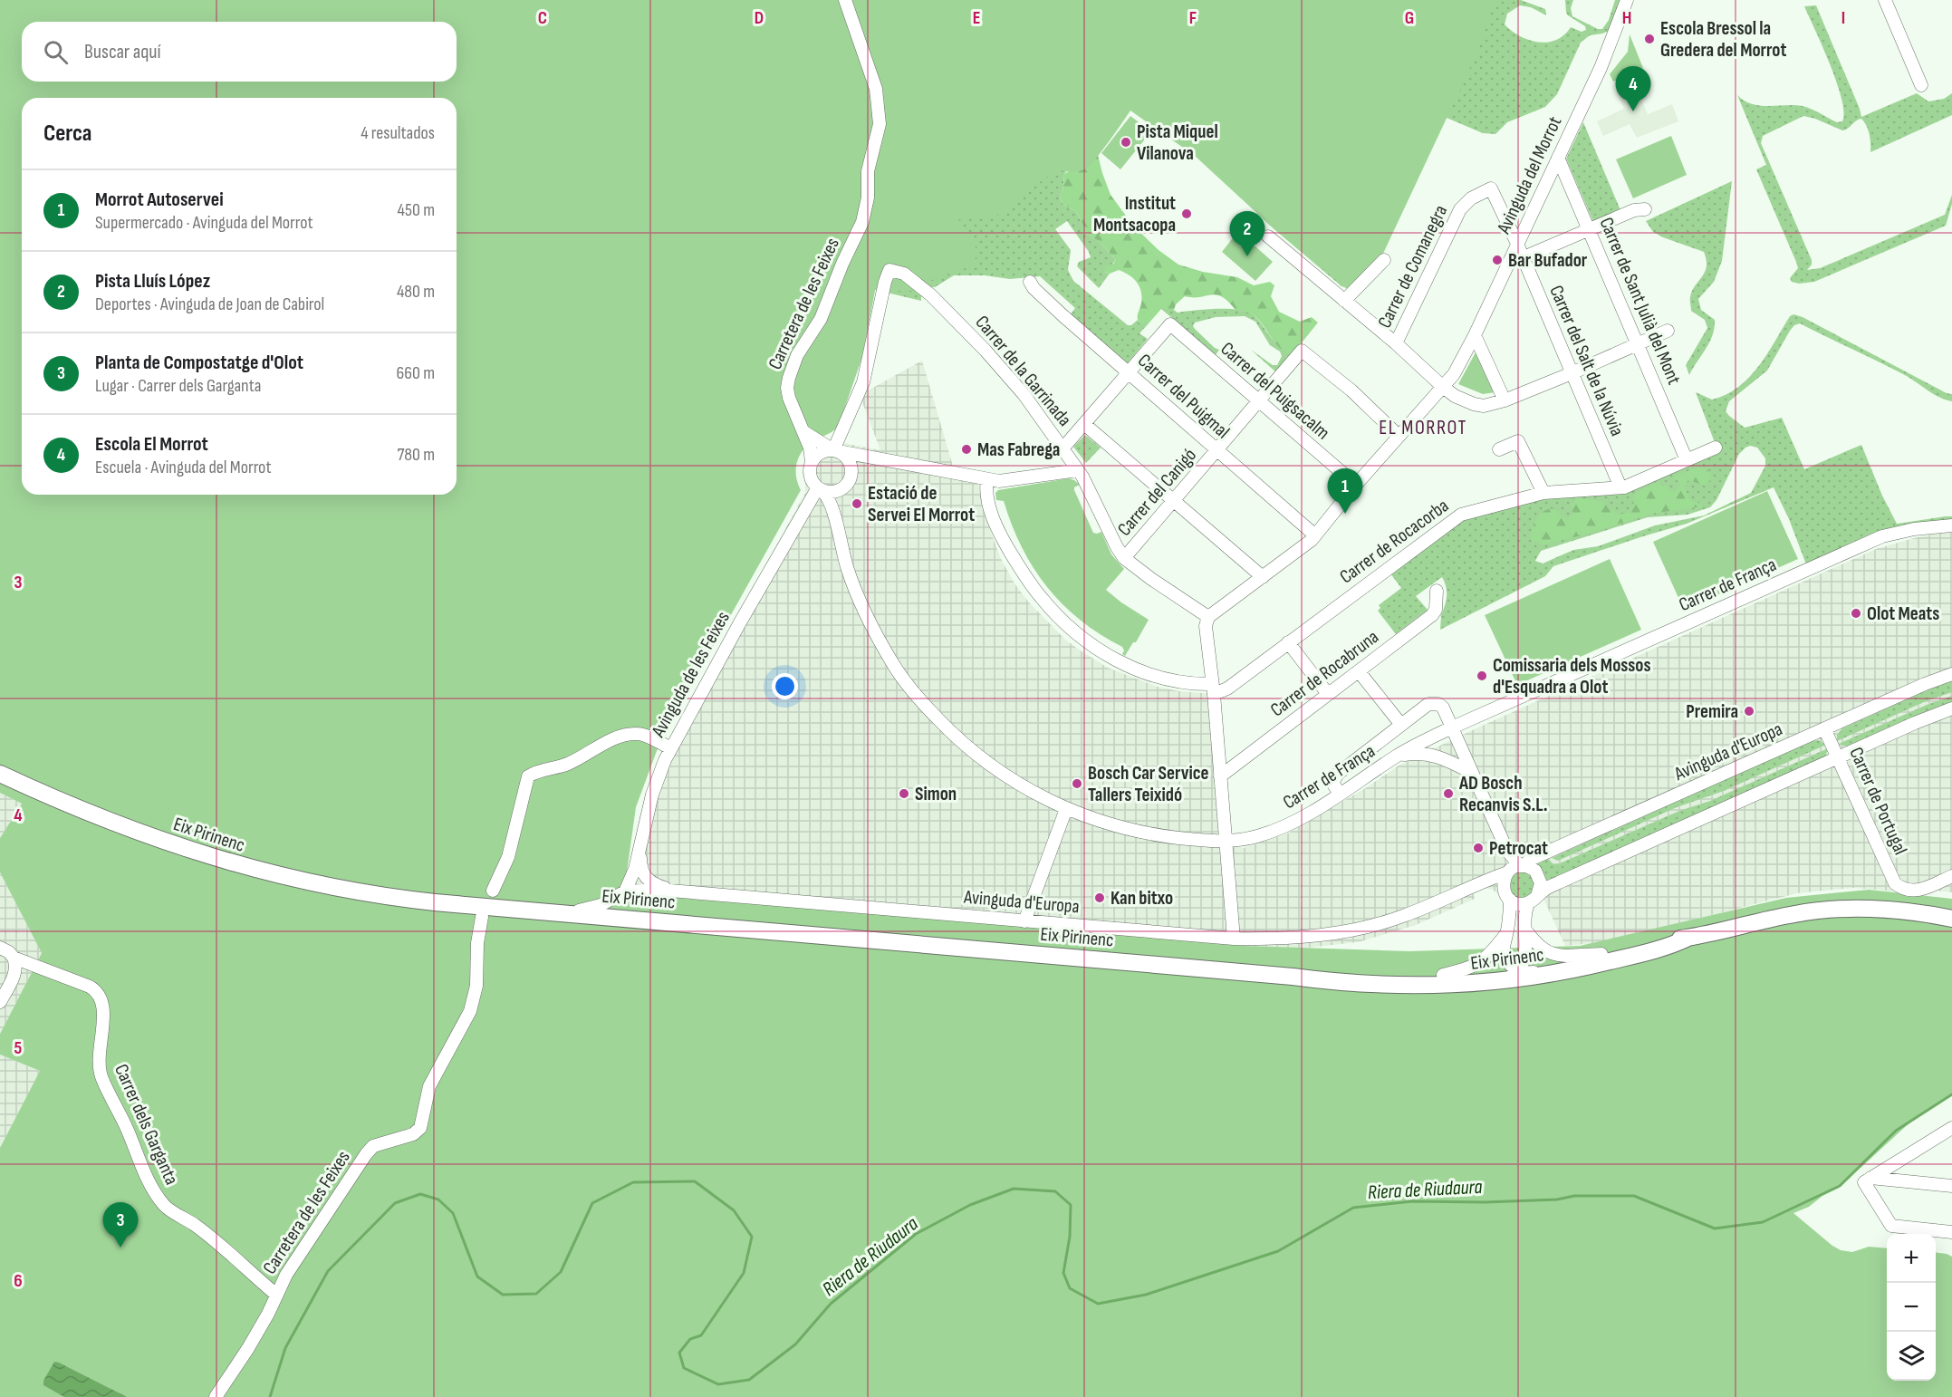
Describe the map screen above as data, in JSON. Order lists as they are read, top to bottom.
{
  "streets": {
    "main road": ["Eix Pirinenc"],
    "street": [
      "Avinguda del Morrot",
      "Carrer de Comanegra",
      "Carrer de Sant Julià del Mont",
      "Carretera de les Feixes",
      "Carrer del Salt de la Núvia",
      "Carrer de la Garrinada",
      "Carrer del Puigsacalm",
      "Carrer del Puigmal",
      "Carrer del Canigó",
      "Carrer de Rocacorba",
      "Carrer de França",
      "Carrer de Rocabruna",
      "Avinguda de les Feixes",
      "Avinguda d'Europa",
      "Carrer de Portugal",
      "Carrer dels Garganta"
    ]
  },
  "crossings": [
    ["Avinguda del Morrot", "Carrer de Sant Julià del Mont"],
    ["Avinguda del Morrot", "Carrer del Salt de la Núvia"],
    ["Avinguda del Morrot", "Carrer de la Garrinada"],
    ["Avinguda del Morrot", "Carrer del Puigsacalm"],
    ["Avinguda del Morrot", "Carrer del Puigmal"],
    ["Avinguda del Morrot", "Carrer del Canigó"],
    ["Carrer de Comanegra", "Carrer del Salt de la Núvia"],
    ["Carrer de Sant Julià del Mont", "Carrer de Rocacorba"],
    ["Carretera de les Feixes", "Carrer de la Garrinada"],
    ["Carretera de les Feixes", "Carrer de França"],
    ["Carretera de les Feixes", "Avinguda de les Feixes"],
    ["Carretera de les Feixes", "Carrer dels Garganta"],
    ["Carrer del Salt de la Núvia", "Carrer de Rocacorba"],
    ["Carrer de la Garrinada", "Carrer del Canigó"],
    ["Carrer de la Garrinada", "Carrer de França"],
    ["Carrer de la Garrinada", "Avinguda de les Feixes"],
    ["Carrer del Puigsacalm", "Carrer del Puigmal"],
    ["Carrer del Puigsacalm", "Carrer del Canigó"],
    ["Carrer del Puigmal", "Carrer del Canigó"],
    ["Carrer de França", "Avinguda de les Feixes"],
    ["Avinguda de les Feixes", "Avinguda d'Europa"],
    ["Avinguda d'Europa", "Carrer de Portugal"],
    ["Avinguda d'Europa", "Eix Pirinenc"]
  ],
  "districts": ["EL MORROT"],
  "water": ["Riera de Riudaura"],
  "places": [
    "Escola Bressol la Gredera del Morrot",
    "Pista Miquel Vilanova",
    "Institut Montsacopa",
    "Bar Bufador",
    "Mas Fabrega",
    "Estació de Servei El Morrot",
    "Olot Meats",
    "Comissaria dels Mossos d'Esquadra a Olot",
    "Premira",
    "Bosch Car Service Tallers Teixidó",
    "Simon",
    "AD Bosch Recanvis S.L.",
    "Petrocat",
    "Kan bitxo"
  ],
  "page": {
    "search": "Buscar aquí",
    "pins": [
      "4",
      "2",
      "1",
      "3"
    ],
    "heading": ["Cerca", "4 resultados"],
    "list": [
      {
        "mark": "1",
        "name": "Morrot Autoservei",
        "note": "Supermercado · Avinguda del Morrot",
        "value": "450 m"
      },
      {
        "mark": "2",
        "name": "Pista Lluís López",
        "note": "Deportes · Avinguda de Joan de Cabirol",
        "value": "480 m"
      },
      {
        "mark": "3",
        "name": "Planta de Compostatge d'Olot",
        "note": "Lugar · Carrer dels Garganta",
        "value": "660 m"
      },
      {
        "mark": "4",
        "name": "Escola El Morrot",
        "note": "Escuela · Avinguda del Morrot",
        "value": "780 m"
      }
    ],
    "map_buttons": ["+", "−"]
  },
  "grid": {
    "columns": [
      "C",
      "D",
      "E",
      "F",
      "G",
      "H",
      "I"
    ],
    "rows": [
      "3",
      "4",
      "5",
      "6"
    ]
  }
}
